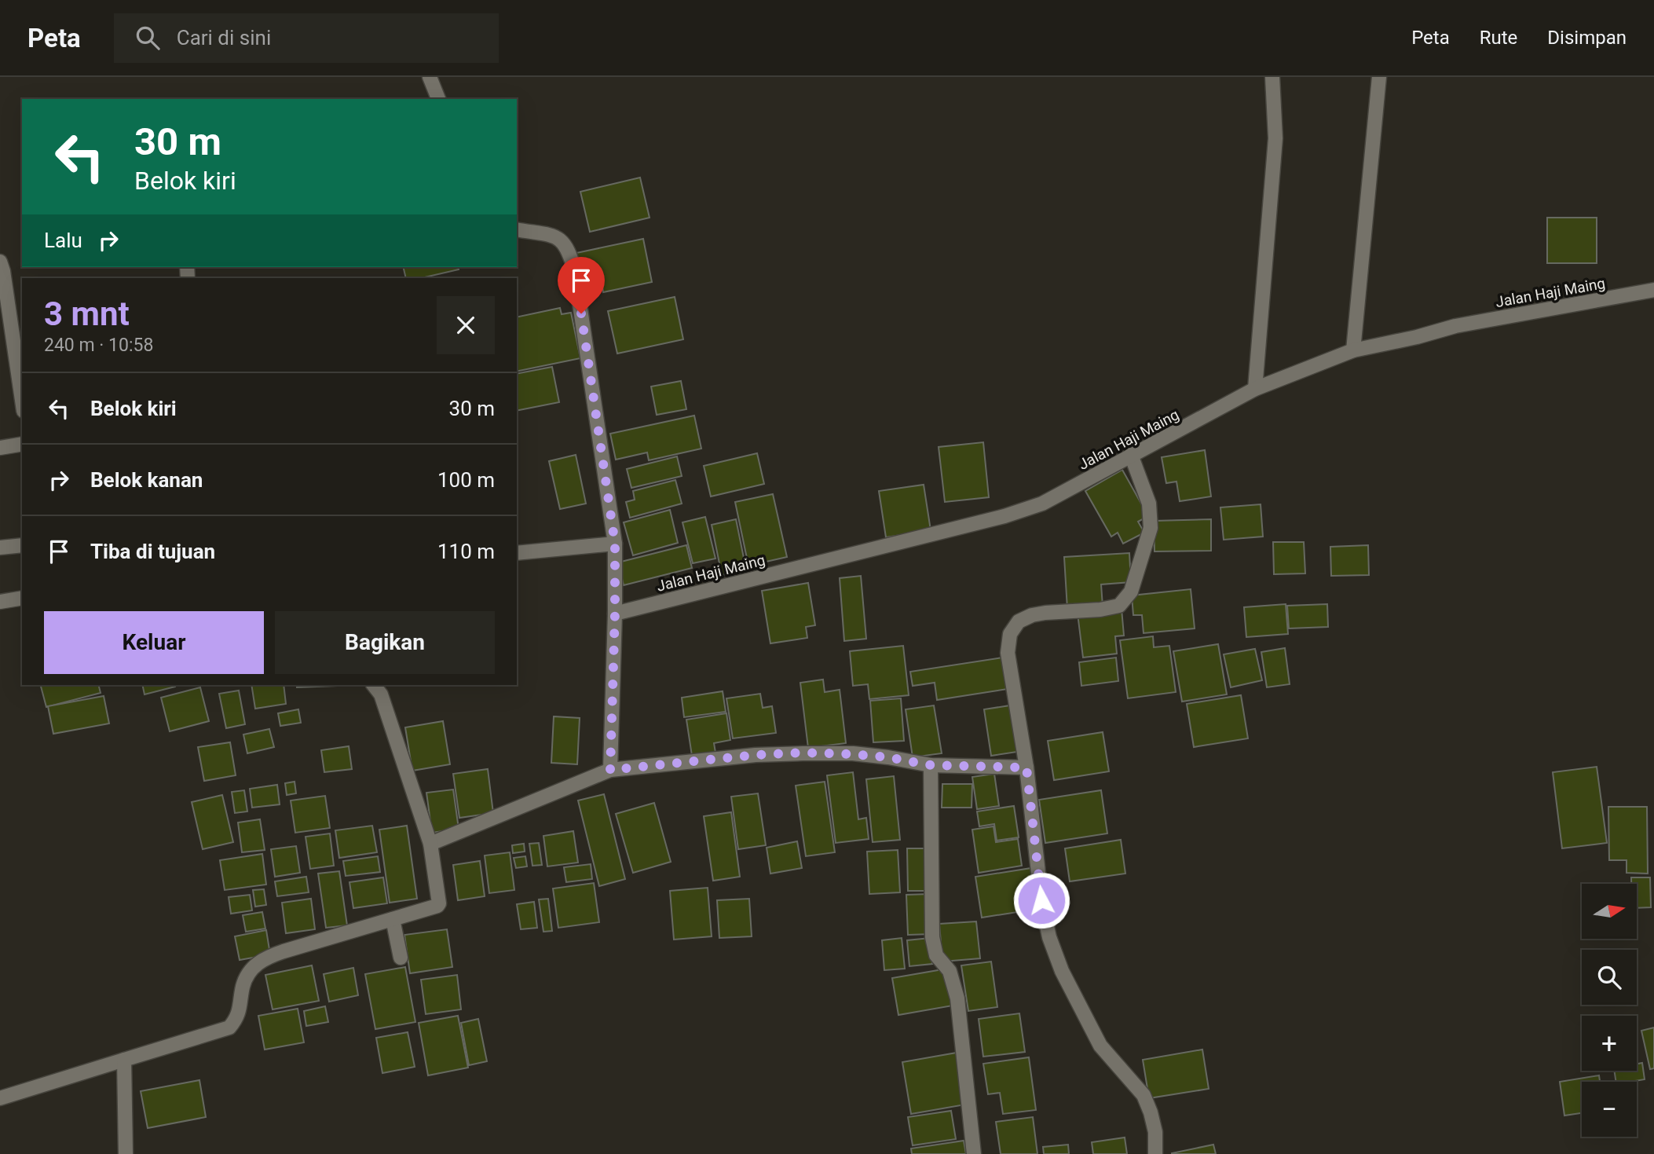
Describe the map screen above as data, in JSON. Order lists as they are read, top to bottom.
{
  "streets": {
    "street": ["Jalan Haji Maing"]
  },
  "north": "right",
  "page": {
    "header": "Peta",
    "search": "Cari di sini",
    "nav": ["Peta", "Rute", "Disimpan"],
    "turn": ["30 m", "Belok kiri"],
    "then": "Lalu",
    "heading": ["3 mnt", "240 m · 10:58"],
    "list": [
      {
        "name": "Belok kiri",
        "value": "30 m"
      },
      {
        "name": "Belok kanan",
        "value": "100 m"
      },
      {
        "name": "Tiba di tujuan",
        "value": "110 m"
      }
    ],
    "buttons": ["Keluar", "Bagikan"],
    "map_buttons": ["+", "−"]
  }
}
